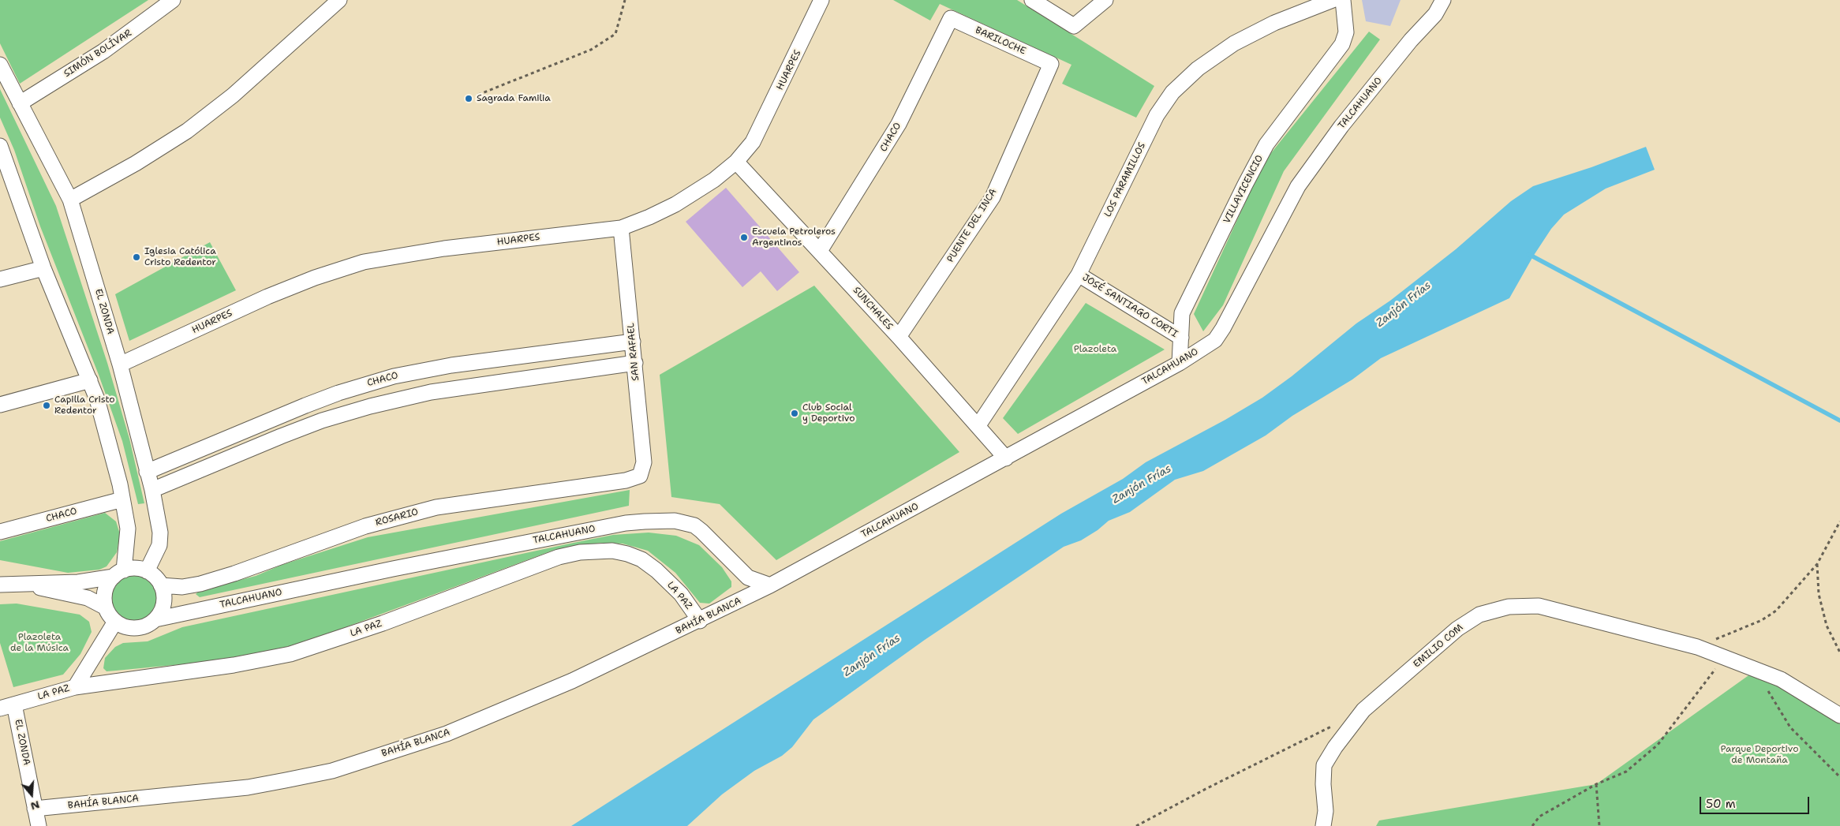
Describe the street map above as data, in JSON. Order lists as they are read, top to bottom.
{
  "streets": {
    "street": [
      "BARILOCHE",
      "SIMÓN BOLÍVAR",
      "HUARPES",
      "TALCAHUANO",
      "CHACO",
      "LOS PARAMILLOS",
      "VILLAVICENCIO",
      "PUENTE DEL INCA",
      "JOSÉ SANTIAGO CORTI",
      "SUNCHALES",
      "EL ZONDA",
      "SAN RAFAEL",
      "ROSARIO",
      "LA PAZ",
      "BAHÍA BLANCA",
      "EMILIO COM"
    ]
  },
  "crossings": [
    ["BARILOCHE", "CHACO"],
    ["BARILOCHE", "PUENTE DEL INCA"],
    ["SIMÓN BOLÍVAR", "EL ZONDA"],
    ["HUARPES", "SUNCHALES"],
    ["HUARPES", "EL ZONDA"],
    ["HUARPES", "SAN RAFAEL"],
    ["TALCAHUANO", "VILLAVICENCIO"],
    ["TALCAHUANO", "SUNCHALES"],
    ["TALCAHUANO", "EL ZONDA"],
    ["TALCAHUANO", "ROSARIO"],
    ["TALCAHUANO", "BAHÍA BLANCA"],
    ["CHACO", "SUNCHALES"],
    ["CHACO", "EL ZONDA"],
    ["CHACO", "SAN RAFAEL"],
    ["LOS PARAMILLOS", "JOSÉ SANTIAGO CORTI"],
    ["LOS PARAMILLOS", "SUNCHALES"],
    ["VILLAVICENCIO", "JOSÉ SANTIAGO CORTI"],
    ["PUENTE DEL INCA", "SUNCHALES"],
    ["EL ZONDA", "ROSARIO"],
    ["EL ZONDA", "LA PAZ"],
    ["EL ZONDA", "BAHÍA BLANCA"],
    ["SAN RAFAEL", "ROSARIO"],
    ["LA PAZ", "BAHÍA BLANCA"]
  ],
  "water": ["Zanjón Frías"],
  "parks": ["Plazoleta", "Plazoleta de la Música", "Parque Deportivo de Montaña"],
  "places": [
    "Sagrada Familia",
    "Escuela Petroleros Argentinos",
    "Iglesia Católica Cristo Redentor",
    "Capilla Cristo Redentor",
    "Club Social y Deportivo"
  ],
  "scale_bar": "50 m",
  "north": "bottom"
}
